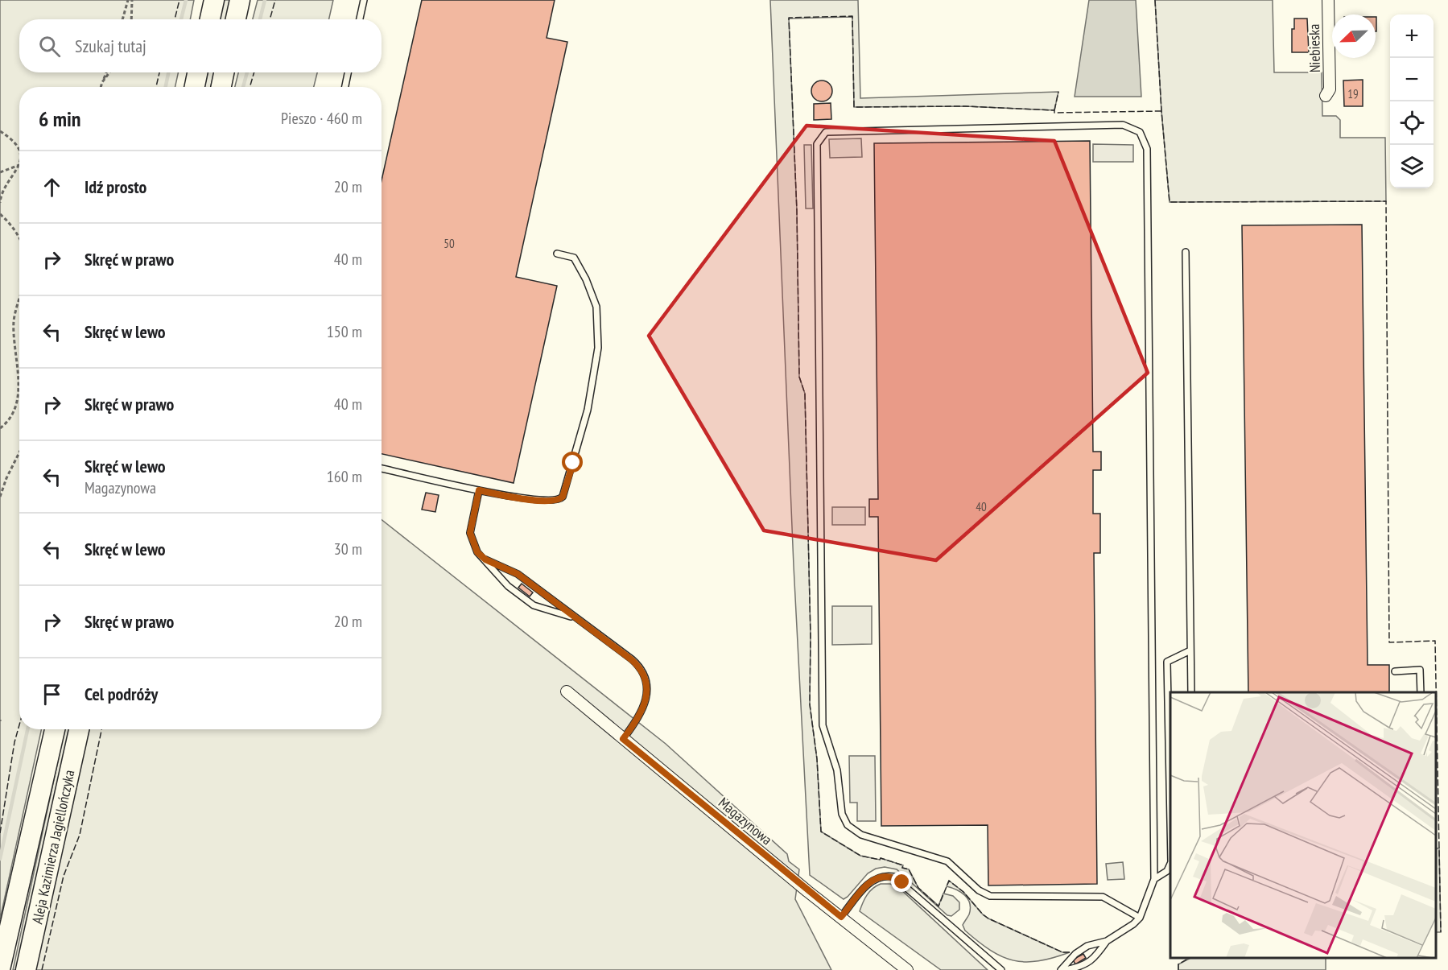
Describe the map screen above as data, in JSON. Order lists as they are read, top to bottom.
{
  "streets": {
    "highway": ["Aleja Kazimierza Jagiellończyka"],
    "street": ["Niebieska", "Magazynowa"]
  },
  "house_numbers": ["19", "50", "40"],
  "north": "bottom left",
  "page": {
    "map_buttons": ["+", "−"],
    "search": "Szukaj tutaj",
    "heading": ["6 min", "Pieszo · 460 m"],
    "list": [
      ["Idź prosto", "20 m"],
      ["Skręć w prawo", "40 m"],
      ["Skręć w lewo", "150 m"],
      ["Skręć w prawo", "40 m"],
      ["Skręć w lewo", "Magazynowa", "160 m"],
      ["Skręć w lewo", "30 m"],
      ["Skręć w prawo", "20 m"],
      "Cel podróży"
    ]
  }
}
